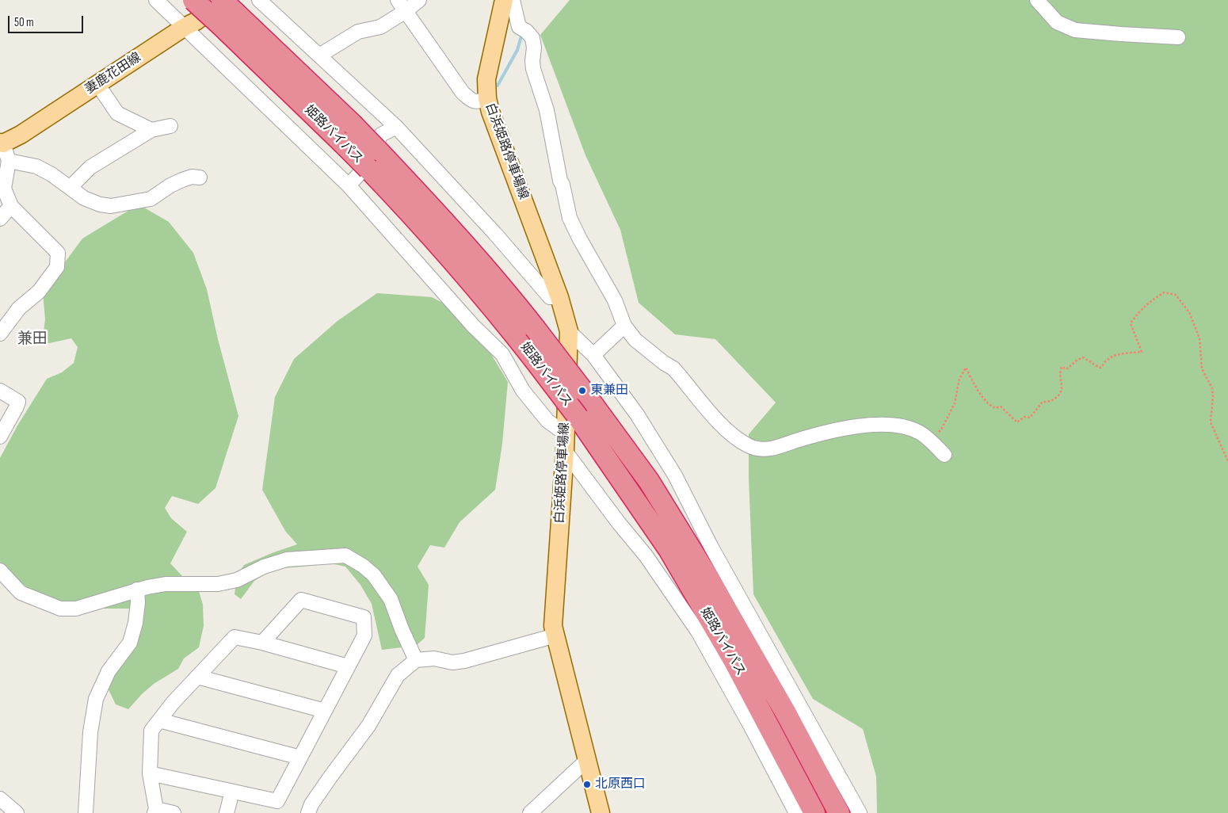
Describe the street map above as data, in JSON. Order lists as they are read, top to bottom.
{
  "streets": {
    "highway": ["姫路バイパス"],
    "main road": ["妻鹿花田線", "白浜姫路停車場線"]
  },
  "crossings": [
    ["妻鹿花田線", "姫路バイパス"]
  ],
  "districts": ["兼田"],
  "places": ["東兼田", "北原西口"],
  "scale_bar": "50 m"
}
